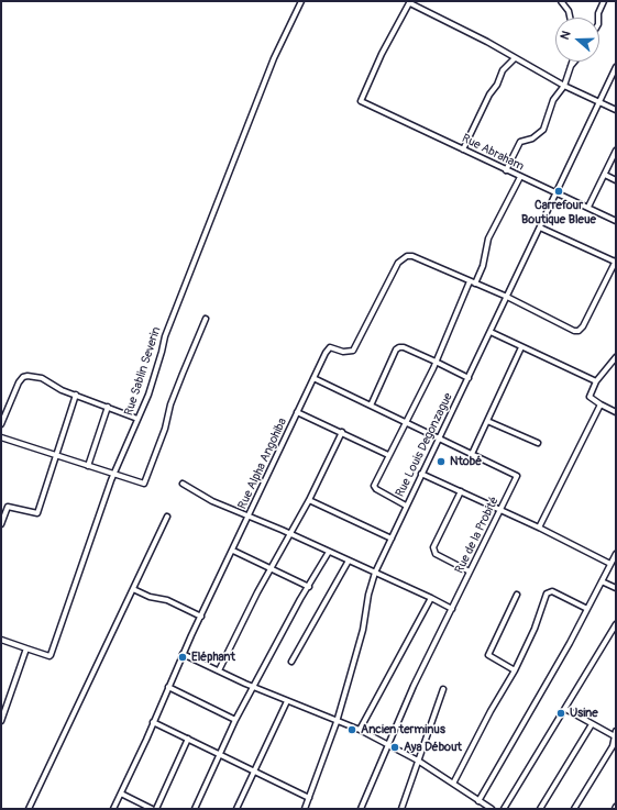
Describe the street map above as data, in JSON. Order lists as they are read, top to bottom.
{
  "streets": {
    "street": [
      "Rue Abraham",
      "Rue Sablin Severin",
      "Rue Louis Degonzague",
      "Rue Alpha Angohiba",
      "Rue de la Probité"
    ]
  },
  "crossings": [
    ["Rue Abraham", "Rue Louis Degonzague"],
    ["Rue Louis Degonzague", "Rue Alpha Angohiba"],
    ["Rue Louis Degonzague", "Rue de la Probité"],
    ["Rue Alpha Angohiba", "Rue de la Probité"]
  ],
  "places": [
    "Carrefour Boutique Bleue",
    "Ntobé",
    "Eléphant",
    "Usine",
    "Ancien terminus",
    "Aya Débout"
  ],
  "north": "left"
}
